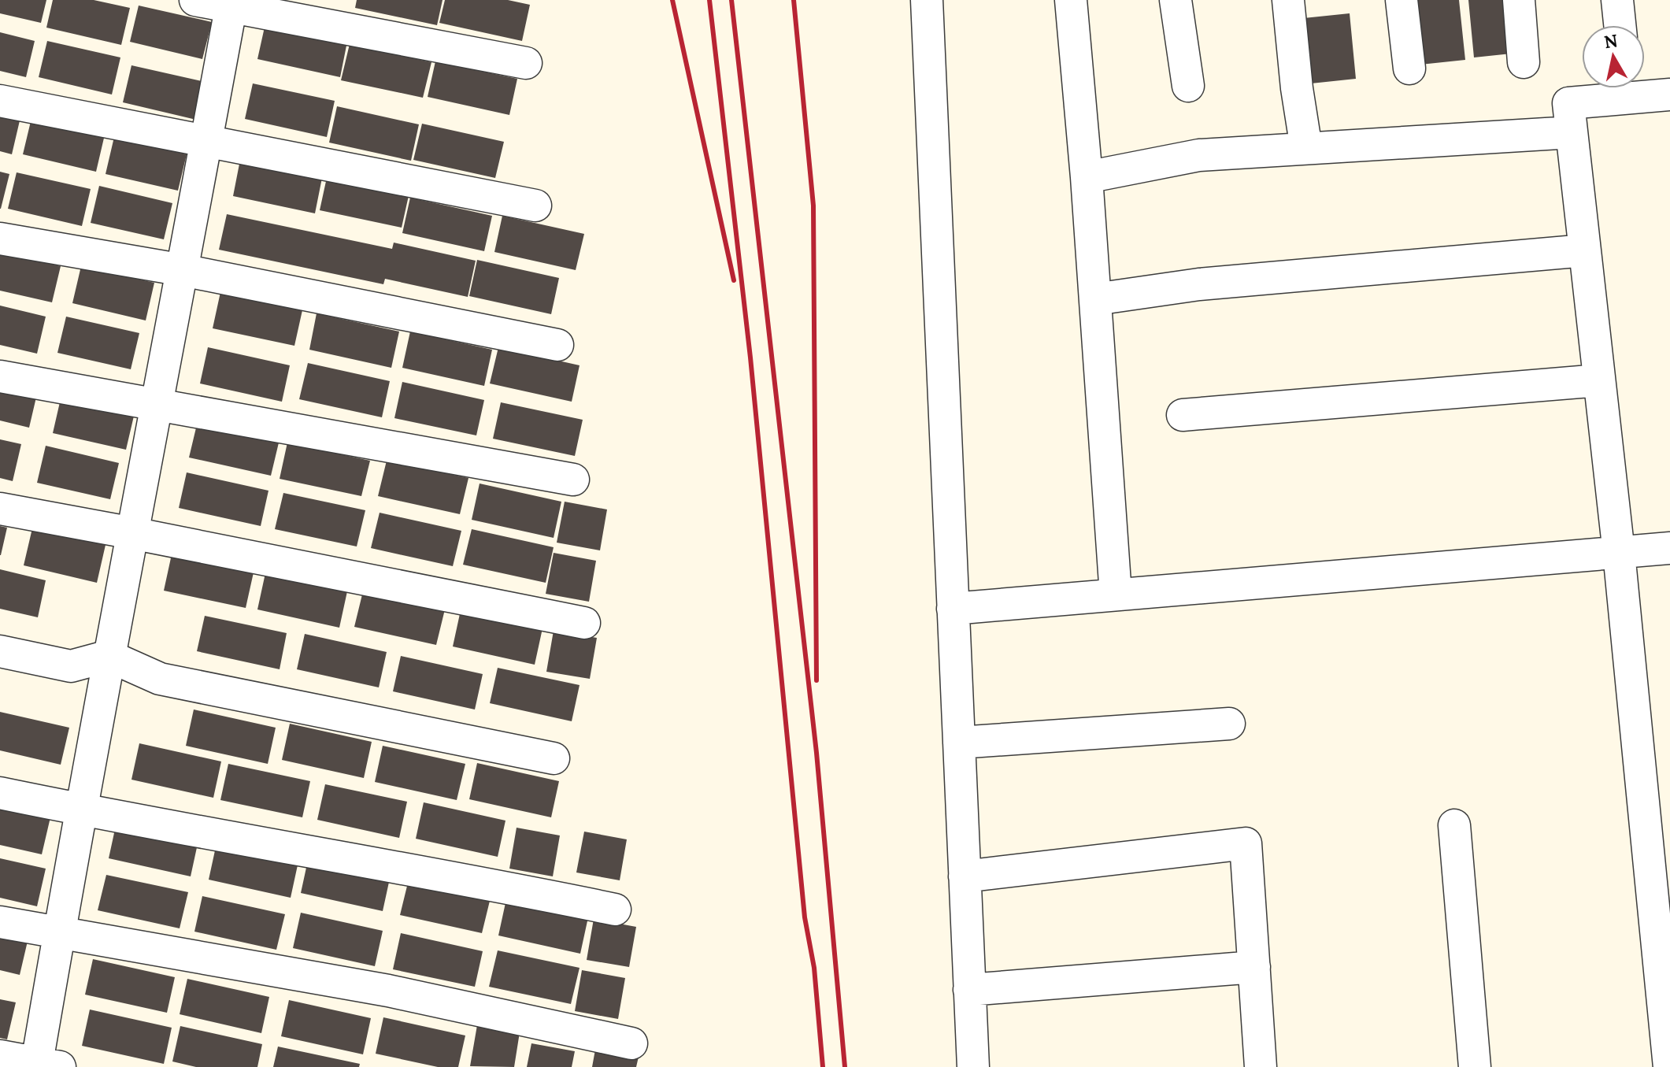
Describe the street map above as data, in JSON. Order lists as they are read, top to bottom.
{
  "north": "top"
}
